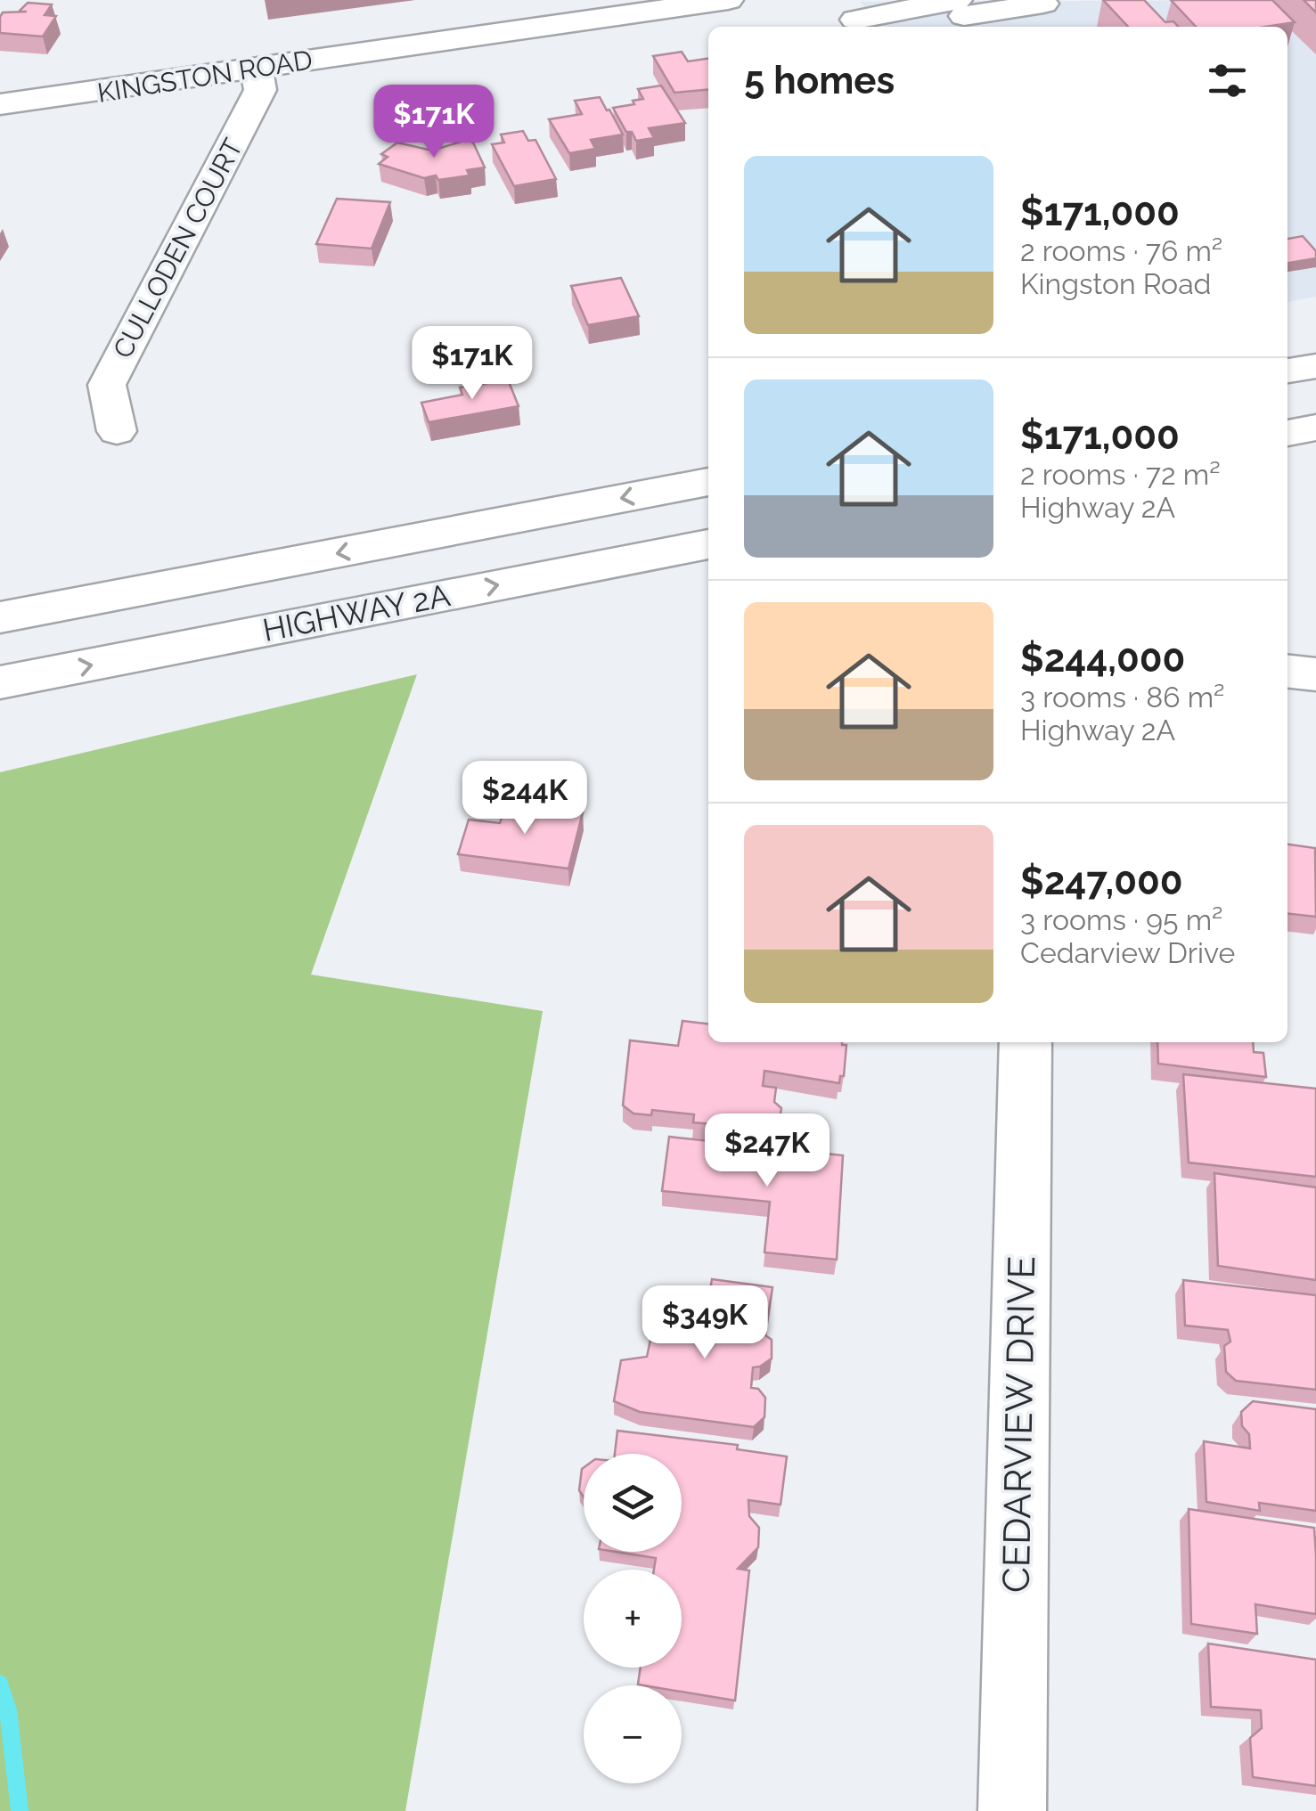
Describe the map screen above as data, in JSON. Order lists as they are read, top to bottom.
{
  "streets": {
    "main road": [
      "KINGSTON ROAD",
      "CULLODEN COURT",
      "HIGHWAY 2A",
      "CEDARVIEW DRIVE"
    ]
  },
  "crossings": [
    ["KINGSTON ROAD", "CULLODEN COURT"]
  ],
  "page": {
    "heading": "5 homes",
    "price": [
      "$171K",
      "$171K",
      "$244K",
      "$247K",
      "$349K"
    ],
    "list": [
      {
        "name": "$171,000",
        "note": "2 rooms · 76 m² · Kingston Road"
      },
      {
        "name": "$171,000",
        "note": "2 rooms · 72 m² · Highway 2A"
      },
      {
        "name": "$244,000",
        "note": "3 rooms · 86 m² · Highway 2A"
      },
      {
        "name": "$247,000",
        "note": "3 rooms · 95 m² · Cedarview Drive"
      }
    ],
    "map_buttons": ["+", "−"]
  }
}
